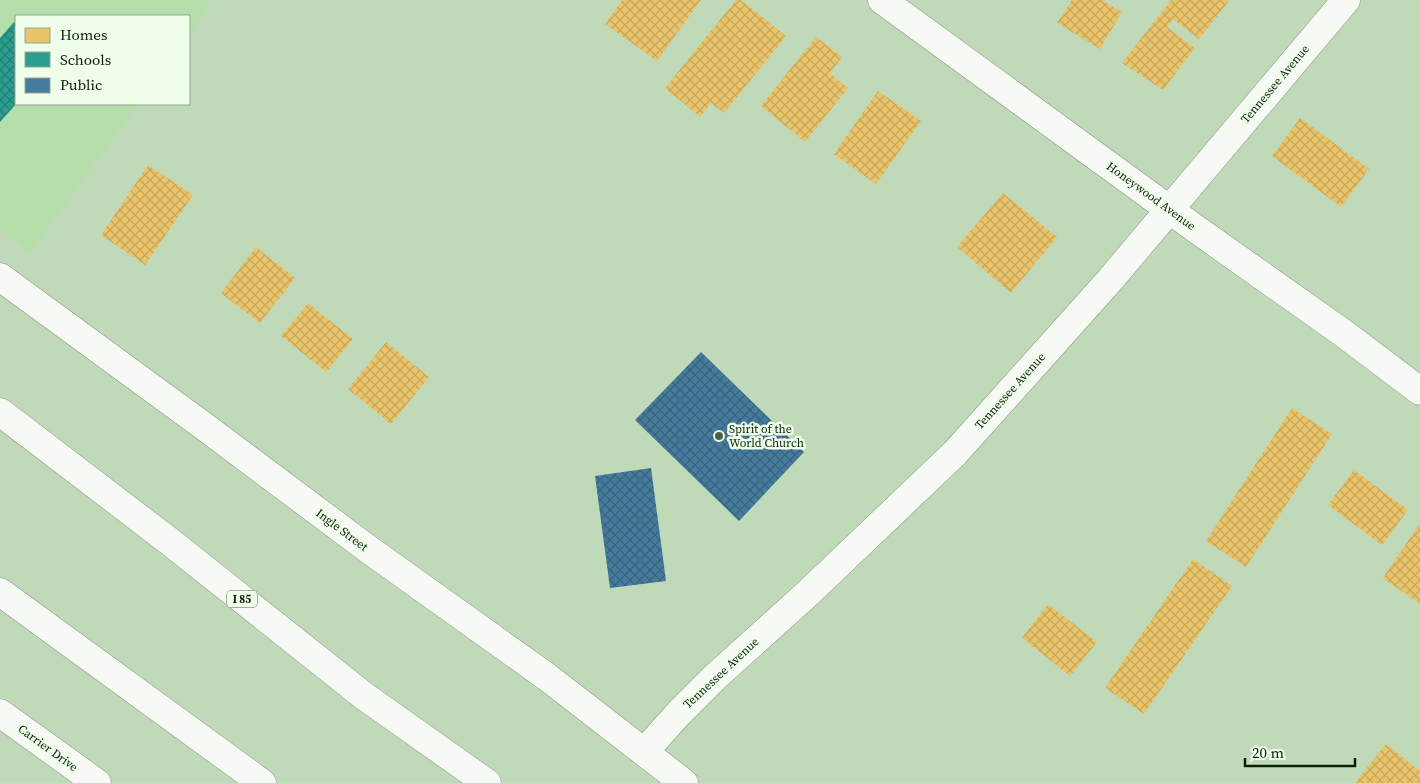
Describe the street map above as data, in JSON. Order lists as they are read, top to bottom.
{
  "streets": {
    "main road": [
      "Tennessee Avenue",
      "Honeywood Avenue",
      "Ingle Street",
      "I 85",
      "Carrier Drive"
    ]
  },
  "crossings": [
    ["Tennessee Avenue", "Honeywood Avenue"],
    ["Tennessee Avenue", "Ingle Street"]
  ],
  "places": ["Spirit of the World Church"],
  "legend": ["Homes", "Schools", "Public"],
  "scale_bar": "20 m"
}
